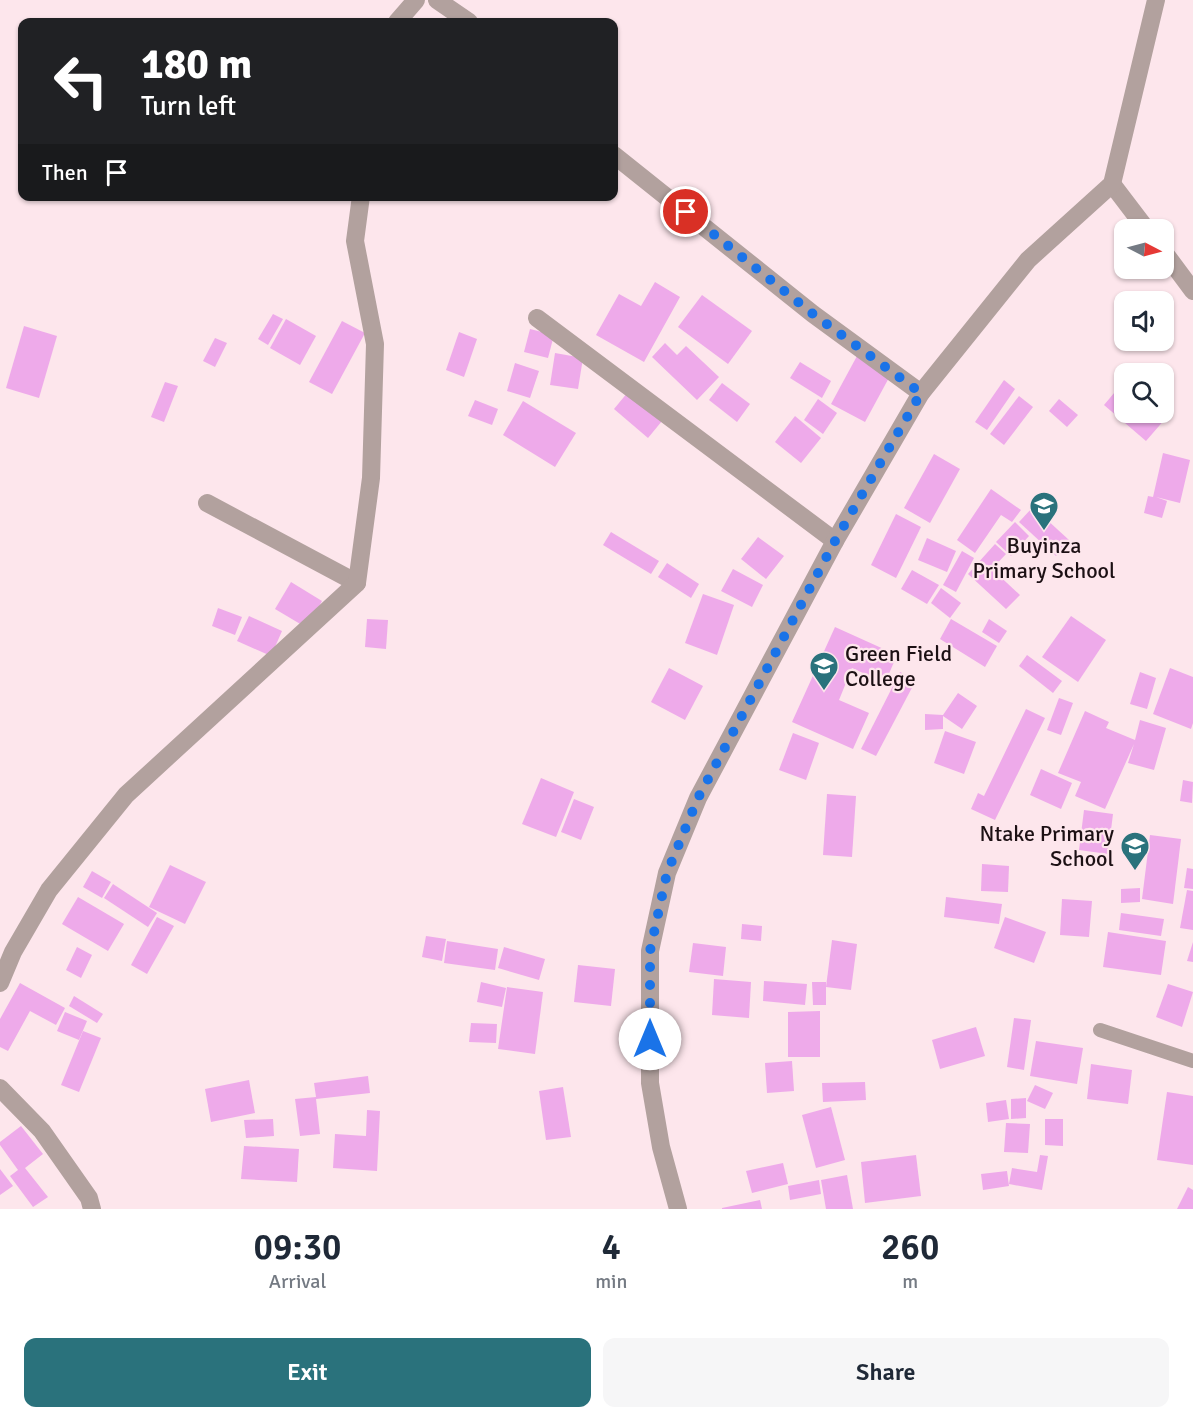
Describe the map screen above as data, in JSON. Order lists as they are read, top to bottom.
{
  "places": {
    "school or university": ["Buyinza Primary School", "Green Field College", "Ntake Primary School"]
  },
  "north": "right",
  "page": {
    "turn": ["180 m", "Turn left"],
    "then": "Then",
    "eta": [
      "09:30",
      "Arrival",
      "4",
      "min",
      "260",
      "m"
    ],
    "buttons": ["Exit", "Share"]
  }
}
